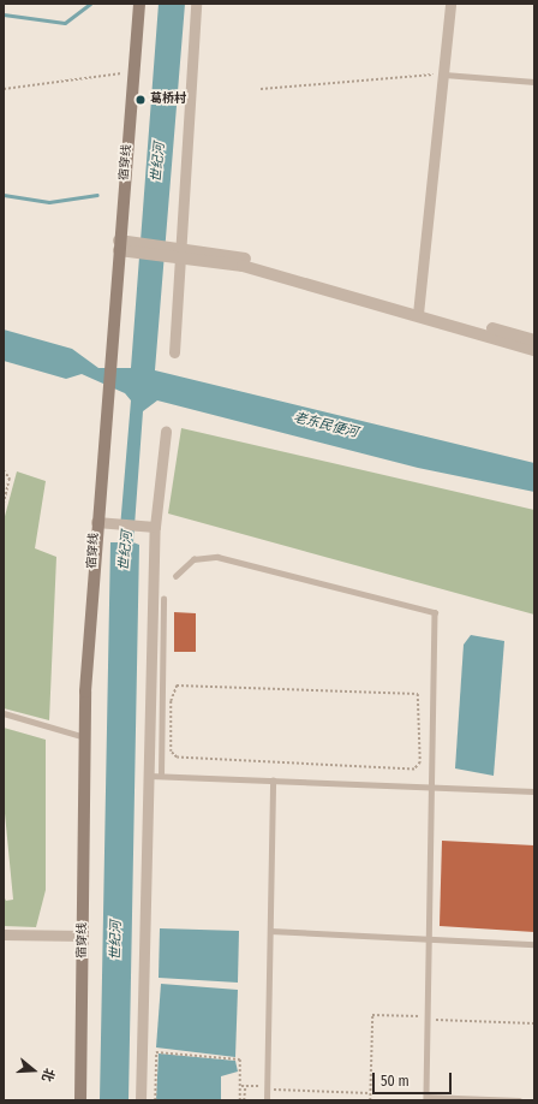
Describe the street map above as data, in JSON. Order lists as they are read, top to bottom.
{
  "streets": {
    "main road": ["宿穿线"]
  },
  "water": ["世纪河", "老东民便河"],
  "places": ["葛桥村"],
  "scale_bar": "50 m",
  "north": "right"
}
